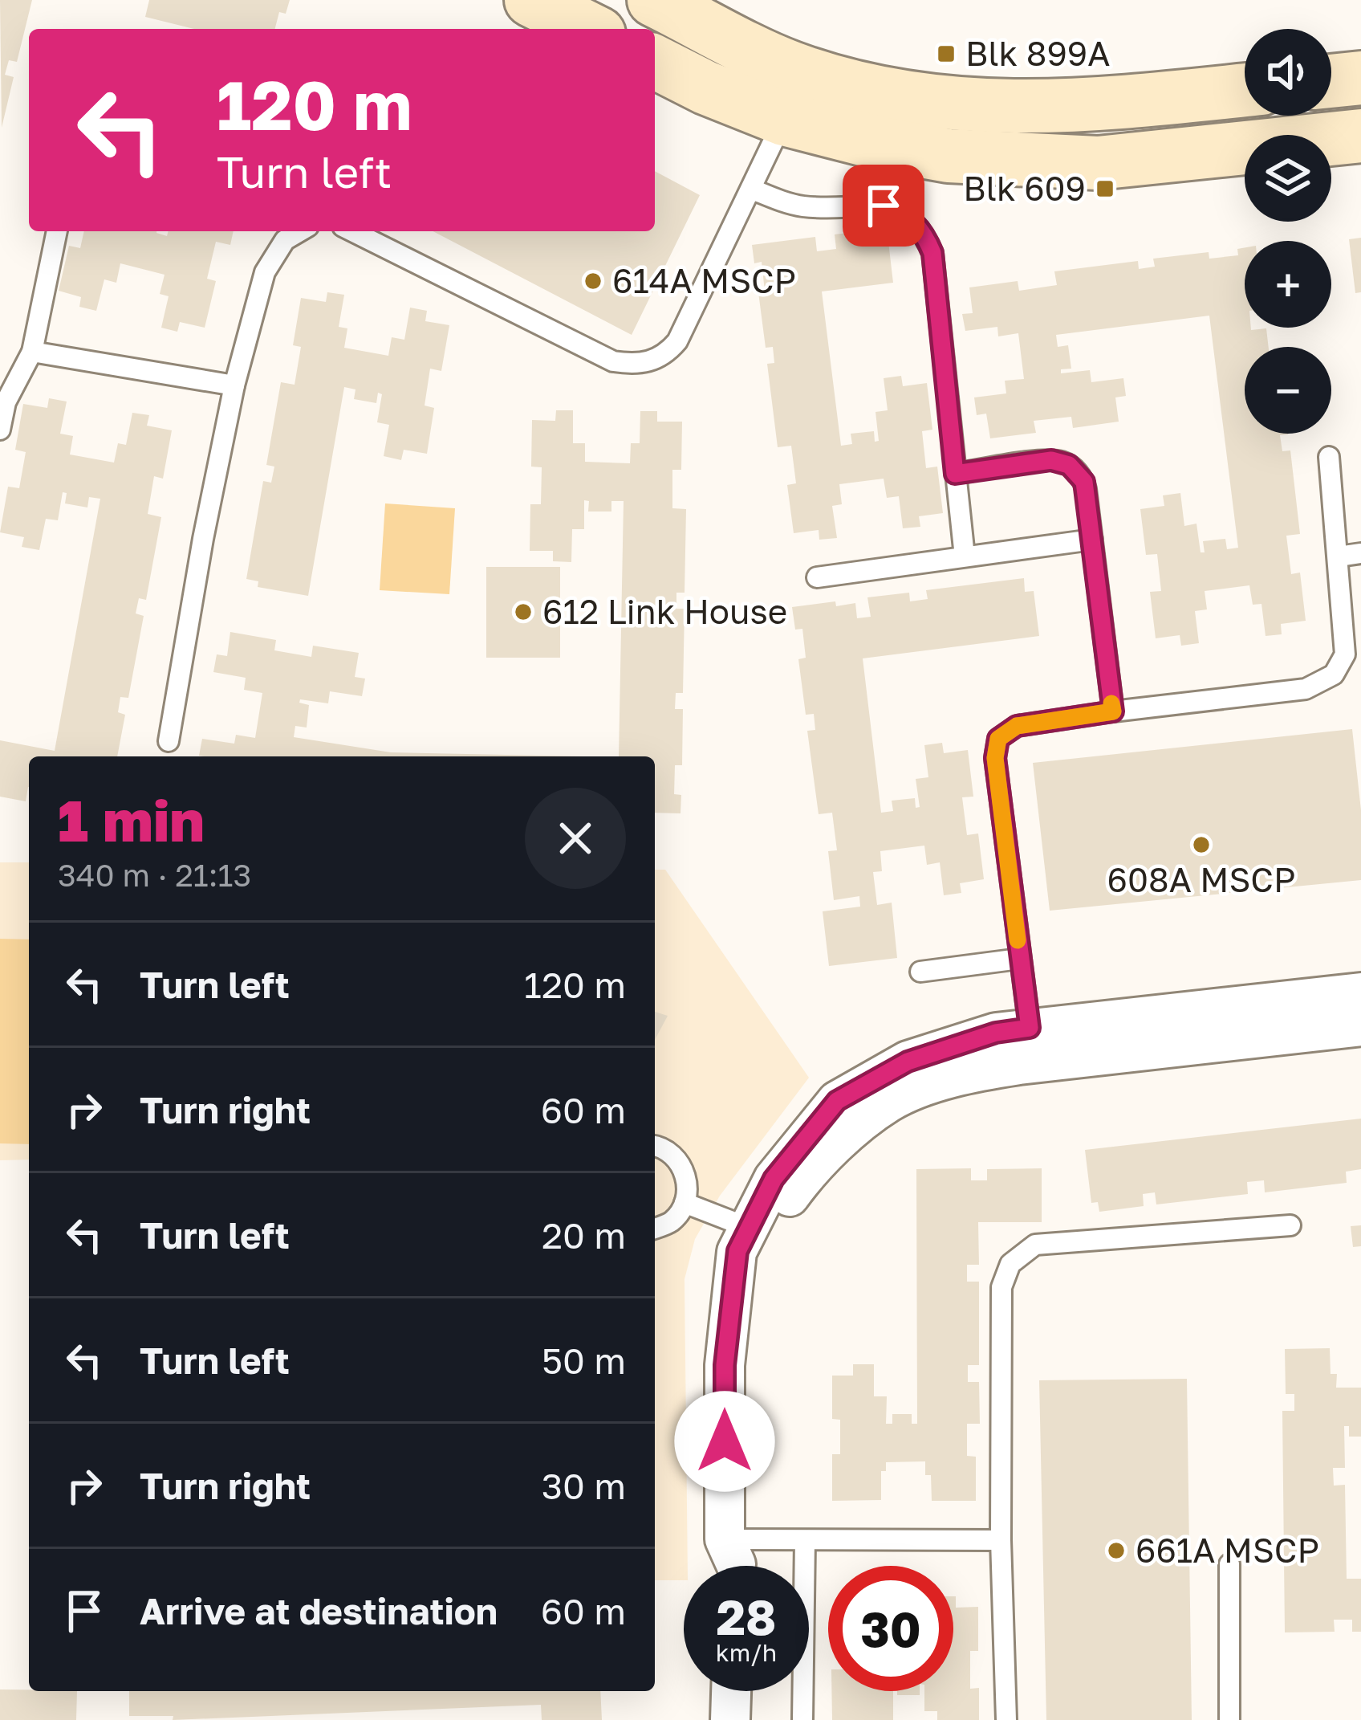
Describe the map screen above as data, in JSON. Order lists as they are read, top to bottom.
{
  "places": {
    "transit": ["Blk 899A", "Blk 609"],
    "other": [
      "614A MSCP",
      "612 Link House",
      "608A MSCP",
      "661A MSCP"
    ]
  },
  "page": {
    "map_buttons": ["+", "−"],
    "turn": ["120 m", "Turn left"],
    "heading": ["1 min", "340 m · 21:13"],
    "list": [
      {
        "name": "Turn left",
        "value": "120 m"
      },
      {
        "name": "Turn right",
        "value": "60 m"
      },
      {
        "name": "Turn left",
        "value": "20 m"
      },
      {
        "name": "Turn left",
        "value": "50 m"
      },
      {
        "name": "Turn right",
        "value": "30 m"
      },
      {
        "name": "Arrive at destination",
        "value": "60 m"
      }
    ],
    "speed": "28 km/h",
    "limit": "30"
  }
}
